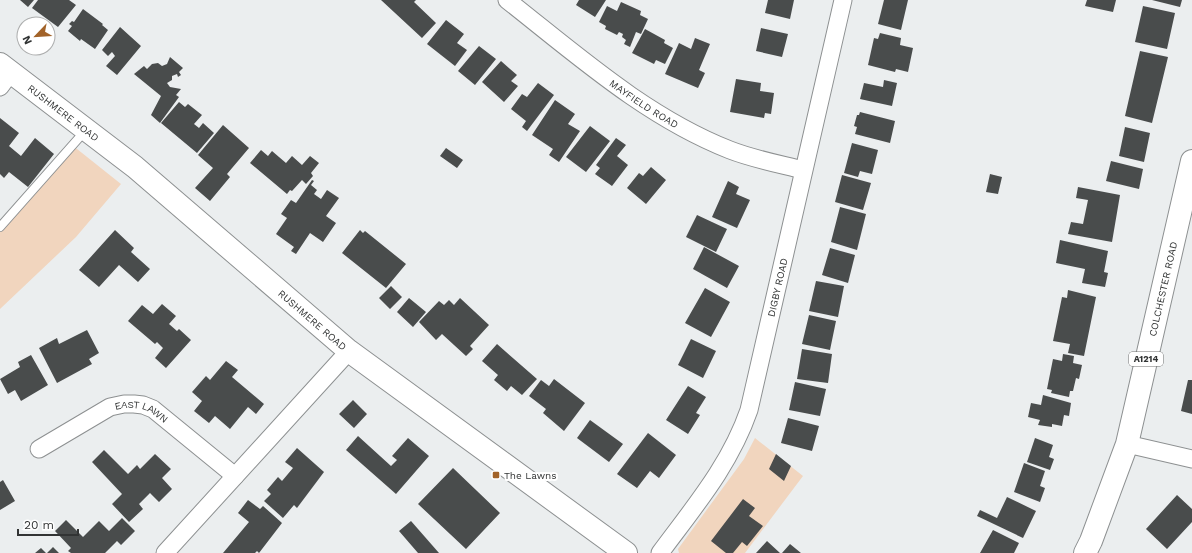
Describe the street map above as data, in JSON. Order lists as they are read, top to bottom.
{
  "streets": {
    "street": [
      "MAYFIELD ROAD",
      "RUSHMERE ROAD",
      "DIGBY ROAD",
      "COLCHESTER ROAD",
      "A1214",
      "EAST LAWN"
    ]
  },
  "crossings": [
    ["MAYFIELD ROAD", "DIGBY ROAD"]
  ],
  "places": {
    "transit": ["The Lawns"]
  },
  "scale_bar": "20 m",
  "north": "bottom left"
}
